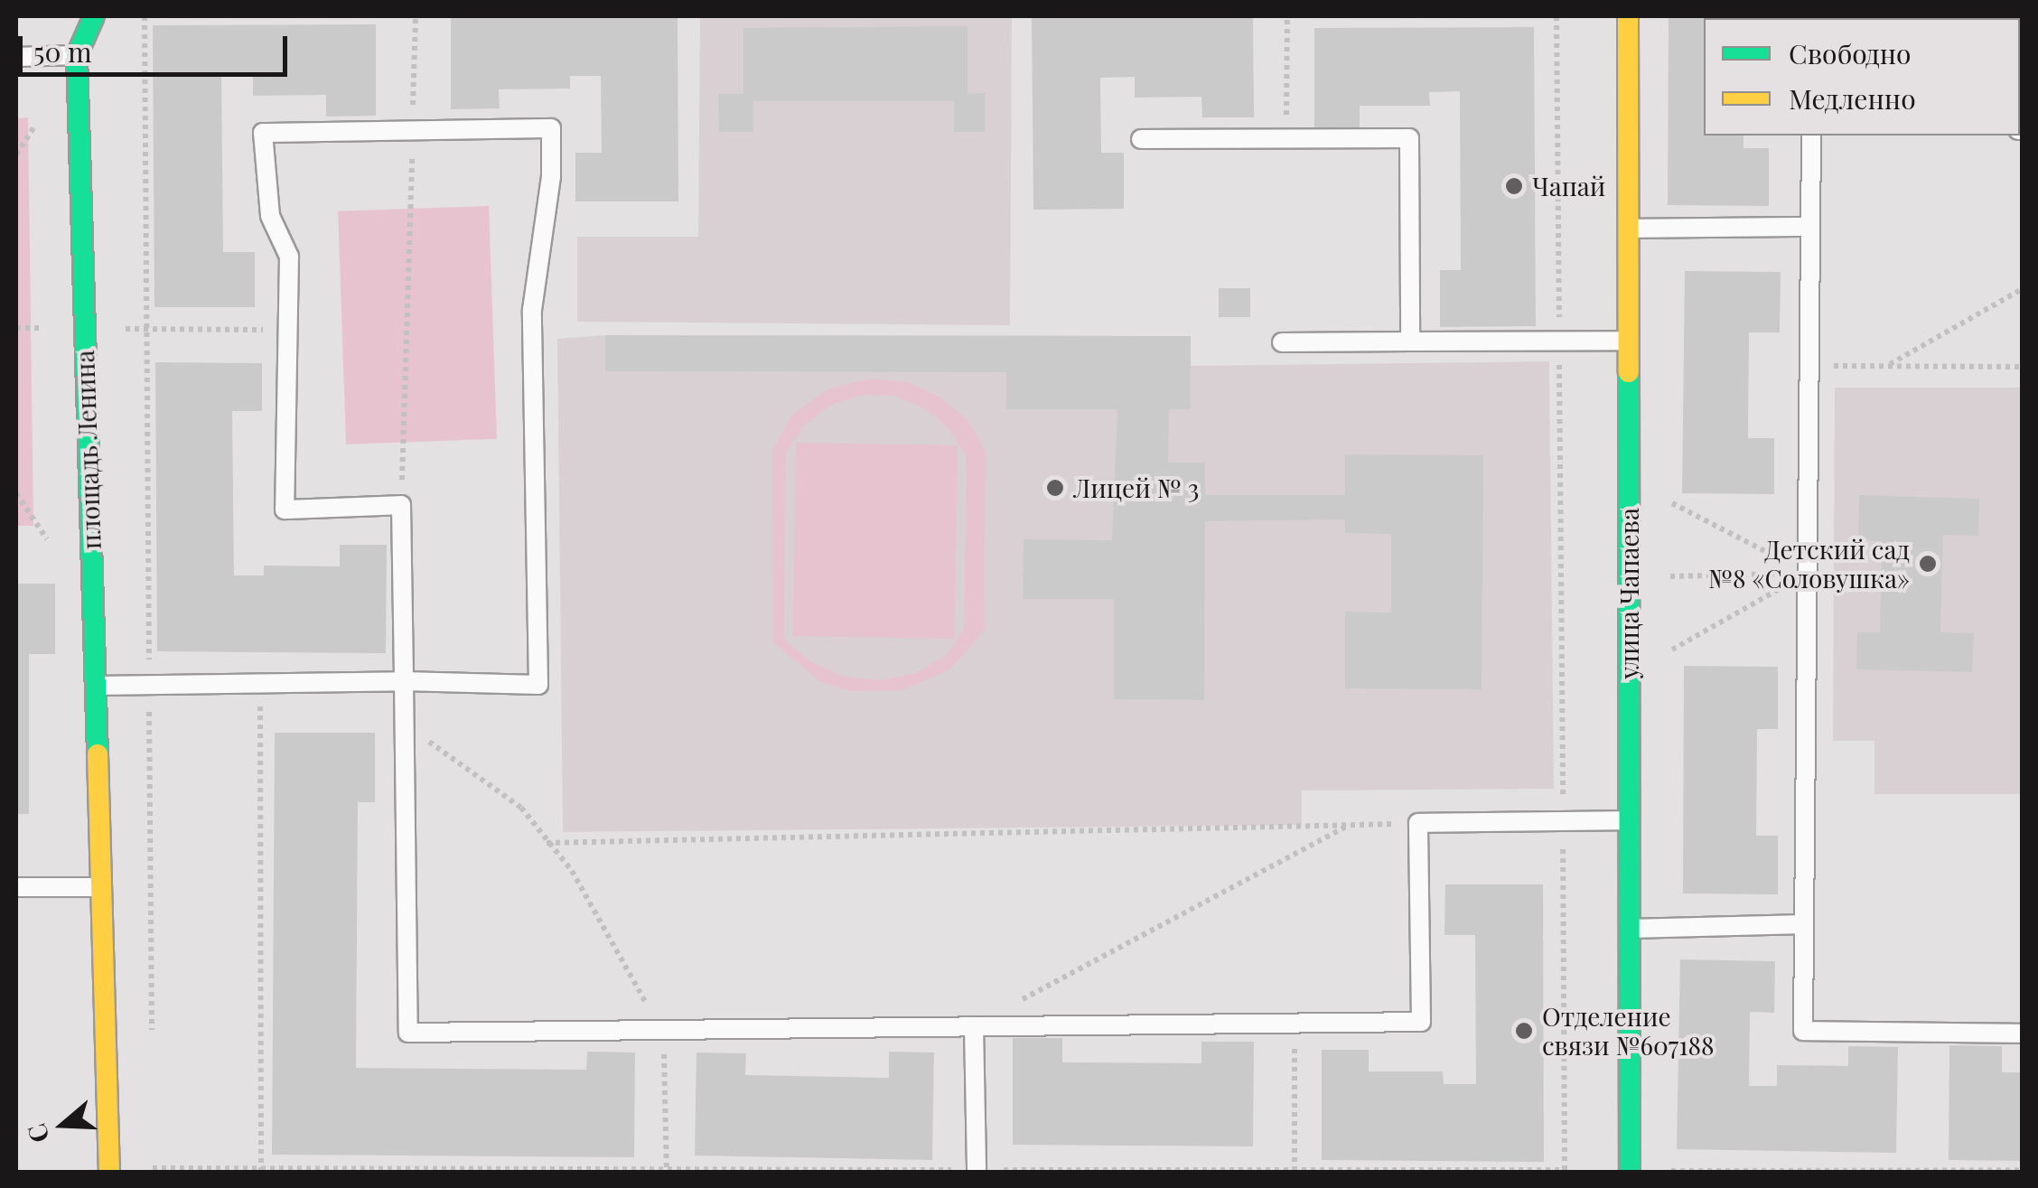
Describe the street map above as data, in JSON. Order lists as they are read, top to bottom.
{
  "streets": {
    "street": ["площадь Ленина", "улица Чапаева"]
  },
  "places": [
    "Чапай",
    "Лицей № 3",
    "Детский сад №8 «Соловушка»",
    "Отделение связи №607188"
  ],
  "legend": ["Свободно", "Медленно"],
  "scale_bar": "50 m",
  "north": "left"
}
